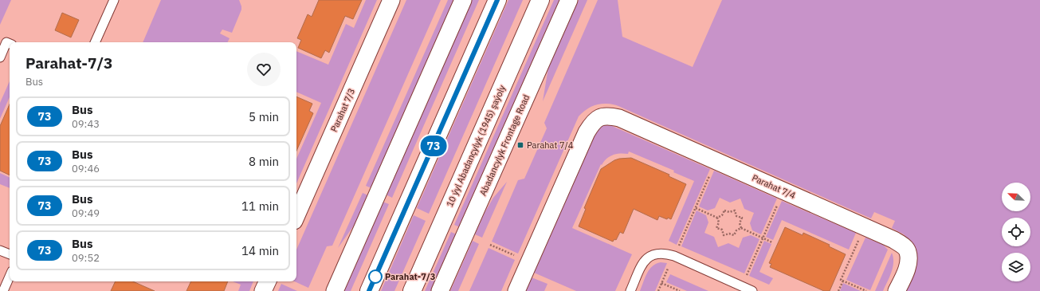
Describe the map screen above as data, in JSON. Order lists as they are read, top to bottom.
{
  "streets": {
    "main road": ["10 ýyl Abadançylyk (1945) şaýoly"],
    "street": ["Parahat 7/3", "Abadancylyk Frontage Road", "Parahat 7/4"]
  },
  "places": {
    "transit": ["Parahat 7/4"],
    "other": ["Parahat-7/3"]
  },
  "lines": ["bus line 73"],
  "north": "top left",
  "page": {
    "on_map": "73",
    "heading": ["Parahat-7/3", "Bus"],
    "list": [
      {
        "mark": "73",
        "name": "Bus",
        "note": "09:43",
        "value": "5 min"
      },
      {
        "mark": "73",
        "name": "Bus",
        "note": "09:46",
        "value": "8 min"
      },
      {
        "mark": "73",
        "name": "Bus",
        "note": "09:49",
        "value": "11 min"
      },
      {
        "mark": "73",
        "name": "Bus",
        "note": "09:52",
        "value": "14 min"
      }
    ]
  }
}
